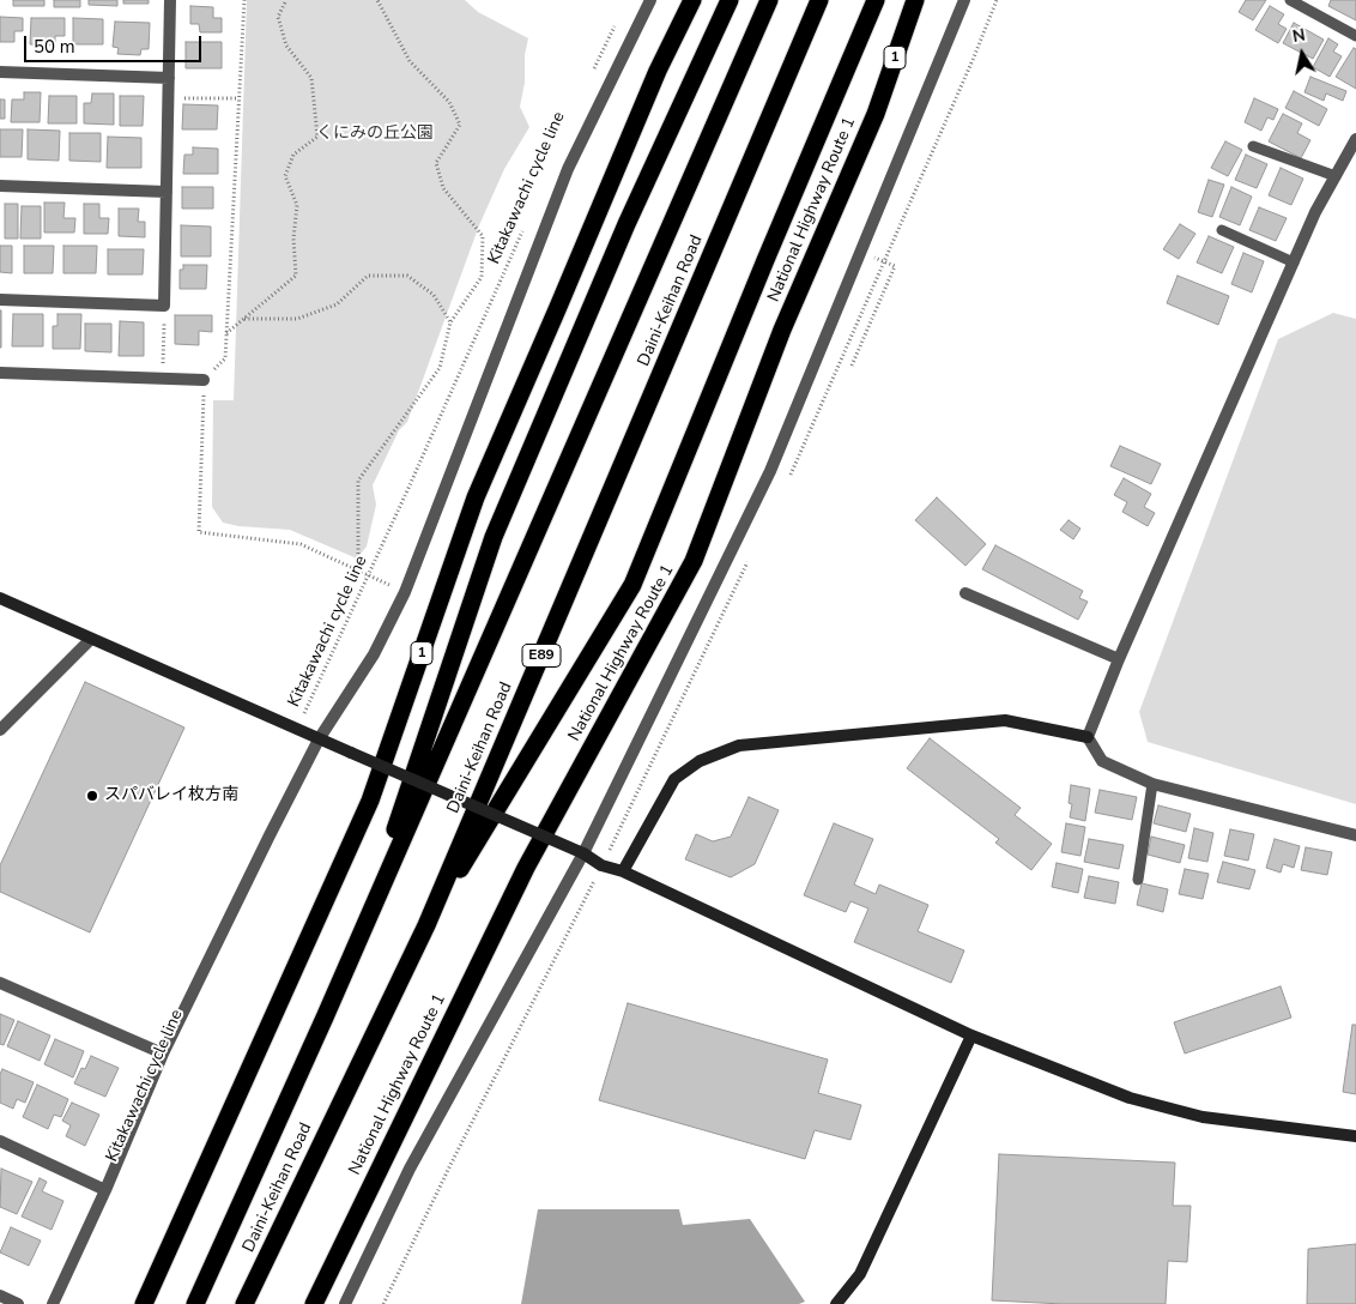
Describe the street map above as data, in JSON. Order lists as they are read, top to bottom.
{
  "streets": {
    "highway": [
      "1",
      "National Highway Route 1",
      "Daini-Keihan Road",
      "E89"
    ],
    "path": ["Kitakawachi cycle line"]
  },
  "parks": ["くにみの丘公園"],
  "places": ["スパバレイ枚方南"],
  "scale_bar": "50 m",
  "north": "top"
}
